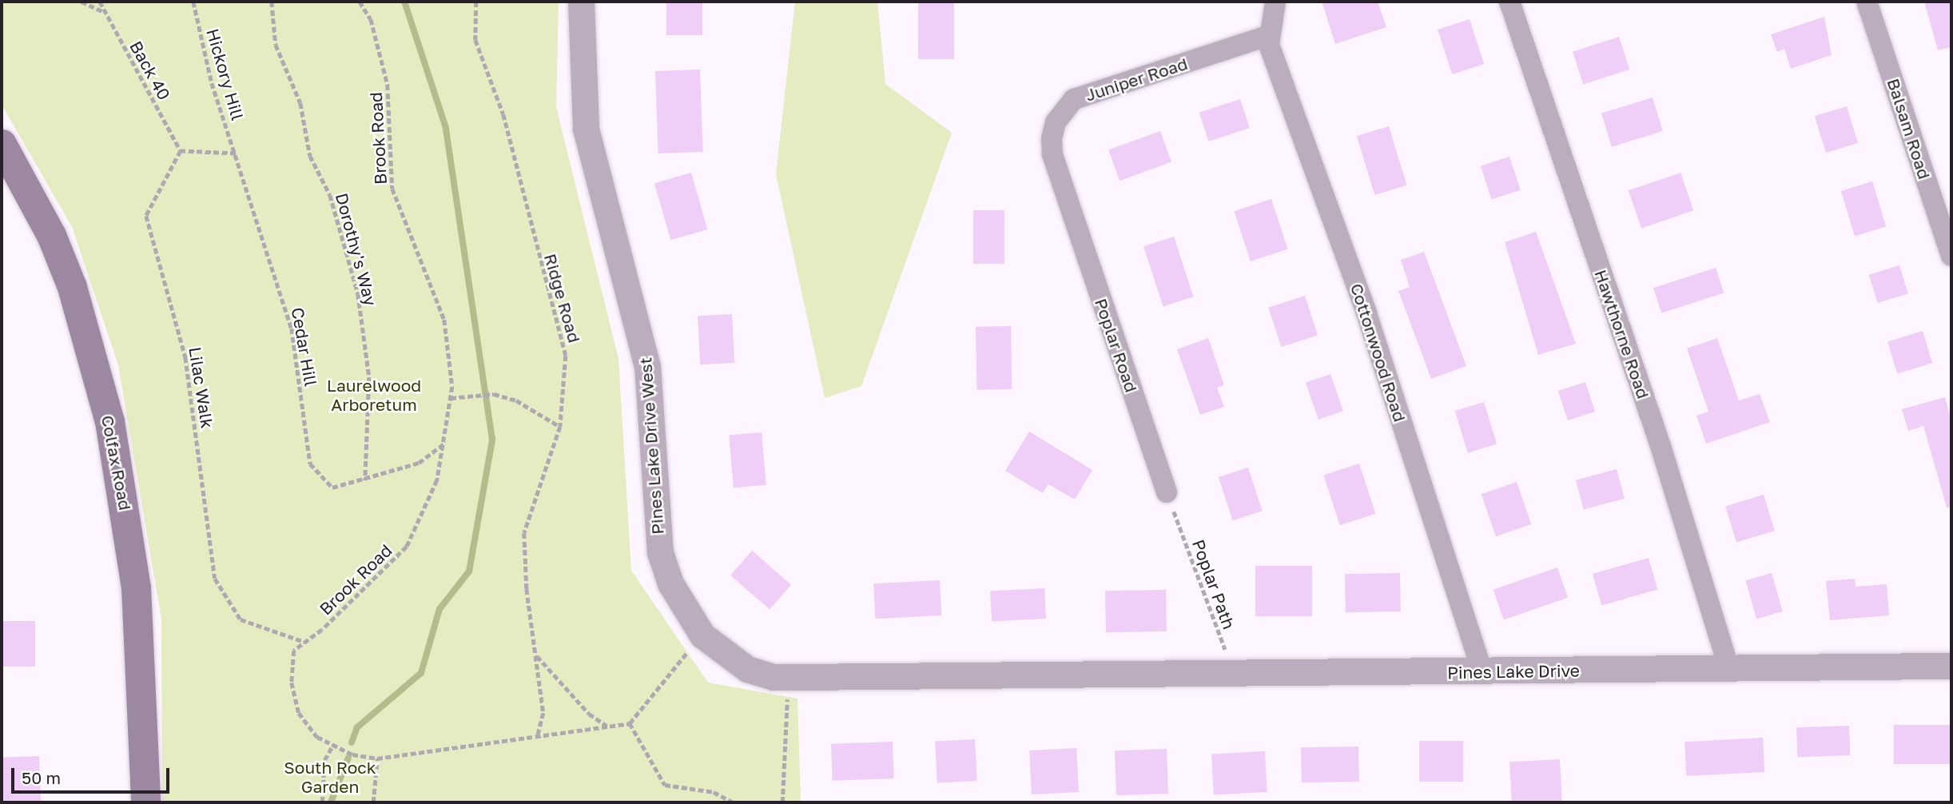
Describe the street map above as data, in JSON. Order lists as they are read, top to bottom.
{
  "streets": {
    "main road": ["Colfax Road"],
    "street": [
      "Juniper Road",
      "Balsam Road",
      "Hawthorne Road",
      "Poplar Road",
      "Cottonwood Road",
      "Pines Lake Drive West",
      "Pines Lake Drive"
    ],
    "path": [
      "Back 40",
      "Hickory Hill",
      "Brook Road",
      "Dorothy's Way",
      "Ridge Road",
      "Cedar Hill",
      "Lilac Walk",
      "Poplar Path"
    ]
  },
  "crossings": [
    ["Back 40", "Lilac Walk"],
    ["Hickory Hill", "Cedar Hill"],
    ["Juniper Road", "Poplar Road"],
    ["Juniper Road", "Cottonwood Road"],
    ["Brook Road", "Ridge Road"],
    ["Brook Road", "Cedar Hill"],
    ["Brook Road", "Lilac Walk"],
    ["Dorothy's Way", "Cedar Hill"],
    ["Hawthorne Road", "Pines Lake Drive"],
    ["Poplar Road", "Poplar Path"],
    ["Cottonwood Road", "Pines Lake Drive"],
    ["Pines Lake Drive West", "Pines Lake Drive"],
    ["Poplar Path", "Pines Lake Drive"]
  ],
  "parks": ["Laurelwood Arboretum", "South Rock Garden"],
  "scale_bar": "50 m"
}
